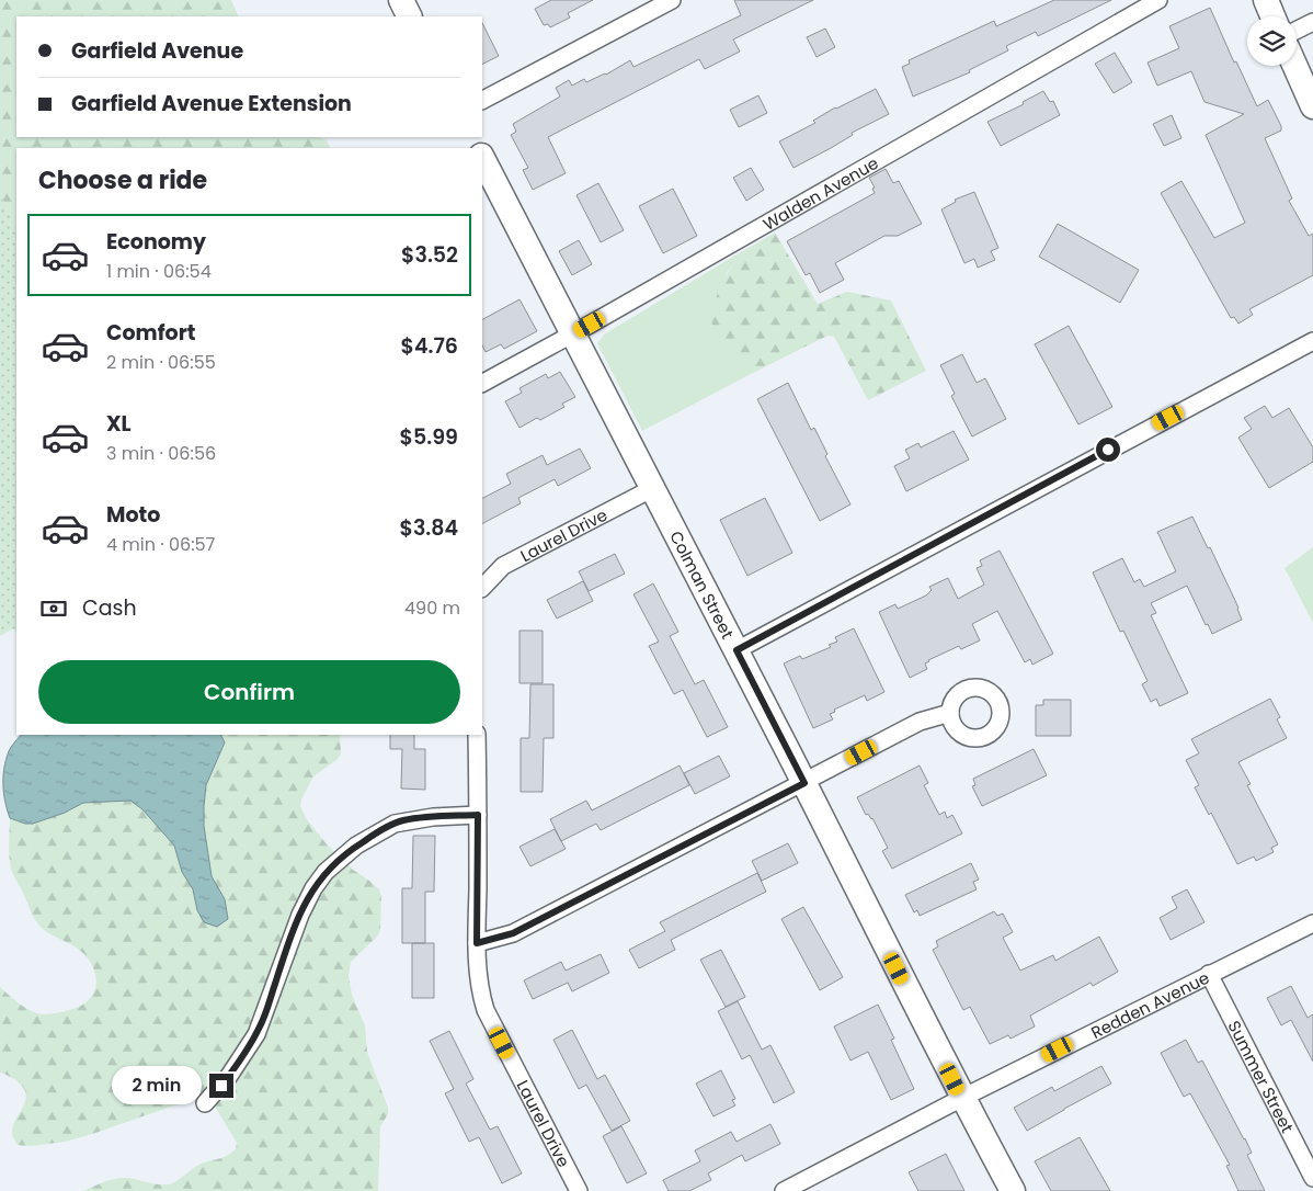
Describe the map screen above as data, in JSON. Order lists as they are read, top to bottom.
{
  "streets": {
    "main road": ["Colman Street"],
    "street": [
      "Walden Avenue",
      "Laurel Drive",
      "Redden Avenue",
      "Summer Street"
    ]
  },
  "crossings": [
    ["Walden Avenue", "Colman Street"],
    ["Laurel Drive", "Colman Street"],
    ["Colman Street", "Redden Avenue"],
    ["Redden Avenue", "Summer Street"]
  ],
  "page": {
    "banner": ["Garfield Avenue", "Garfield Avenue Extension"],
    "heading": "Choose a ride",
    "list": [
      {
        "name": "Economy",
        "note": "1 min · 06:54",
        "value": "$3.52"
      },
      {
        "name": "Comfort",
        "note": "2 min · 06:55",
        "value": "$4.76"
      },
      {
        "name": "XL",
        "note": "3 min · 06:56",
        "value": "$5.99"
      },
      {
        "name": "Moto",
        "note": "4 min · 06:57",
        "value": "$3.84"
      }
    ],
    "pay": ["Cash", "490 m"],
    "buttons": "Confirm",
    "bubble": "2 min"
  }
}
